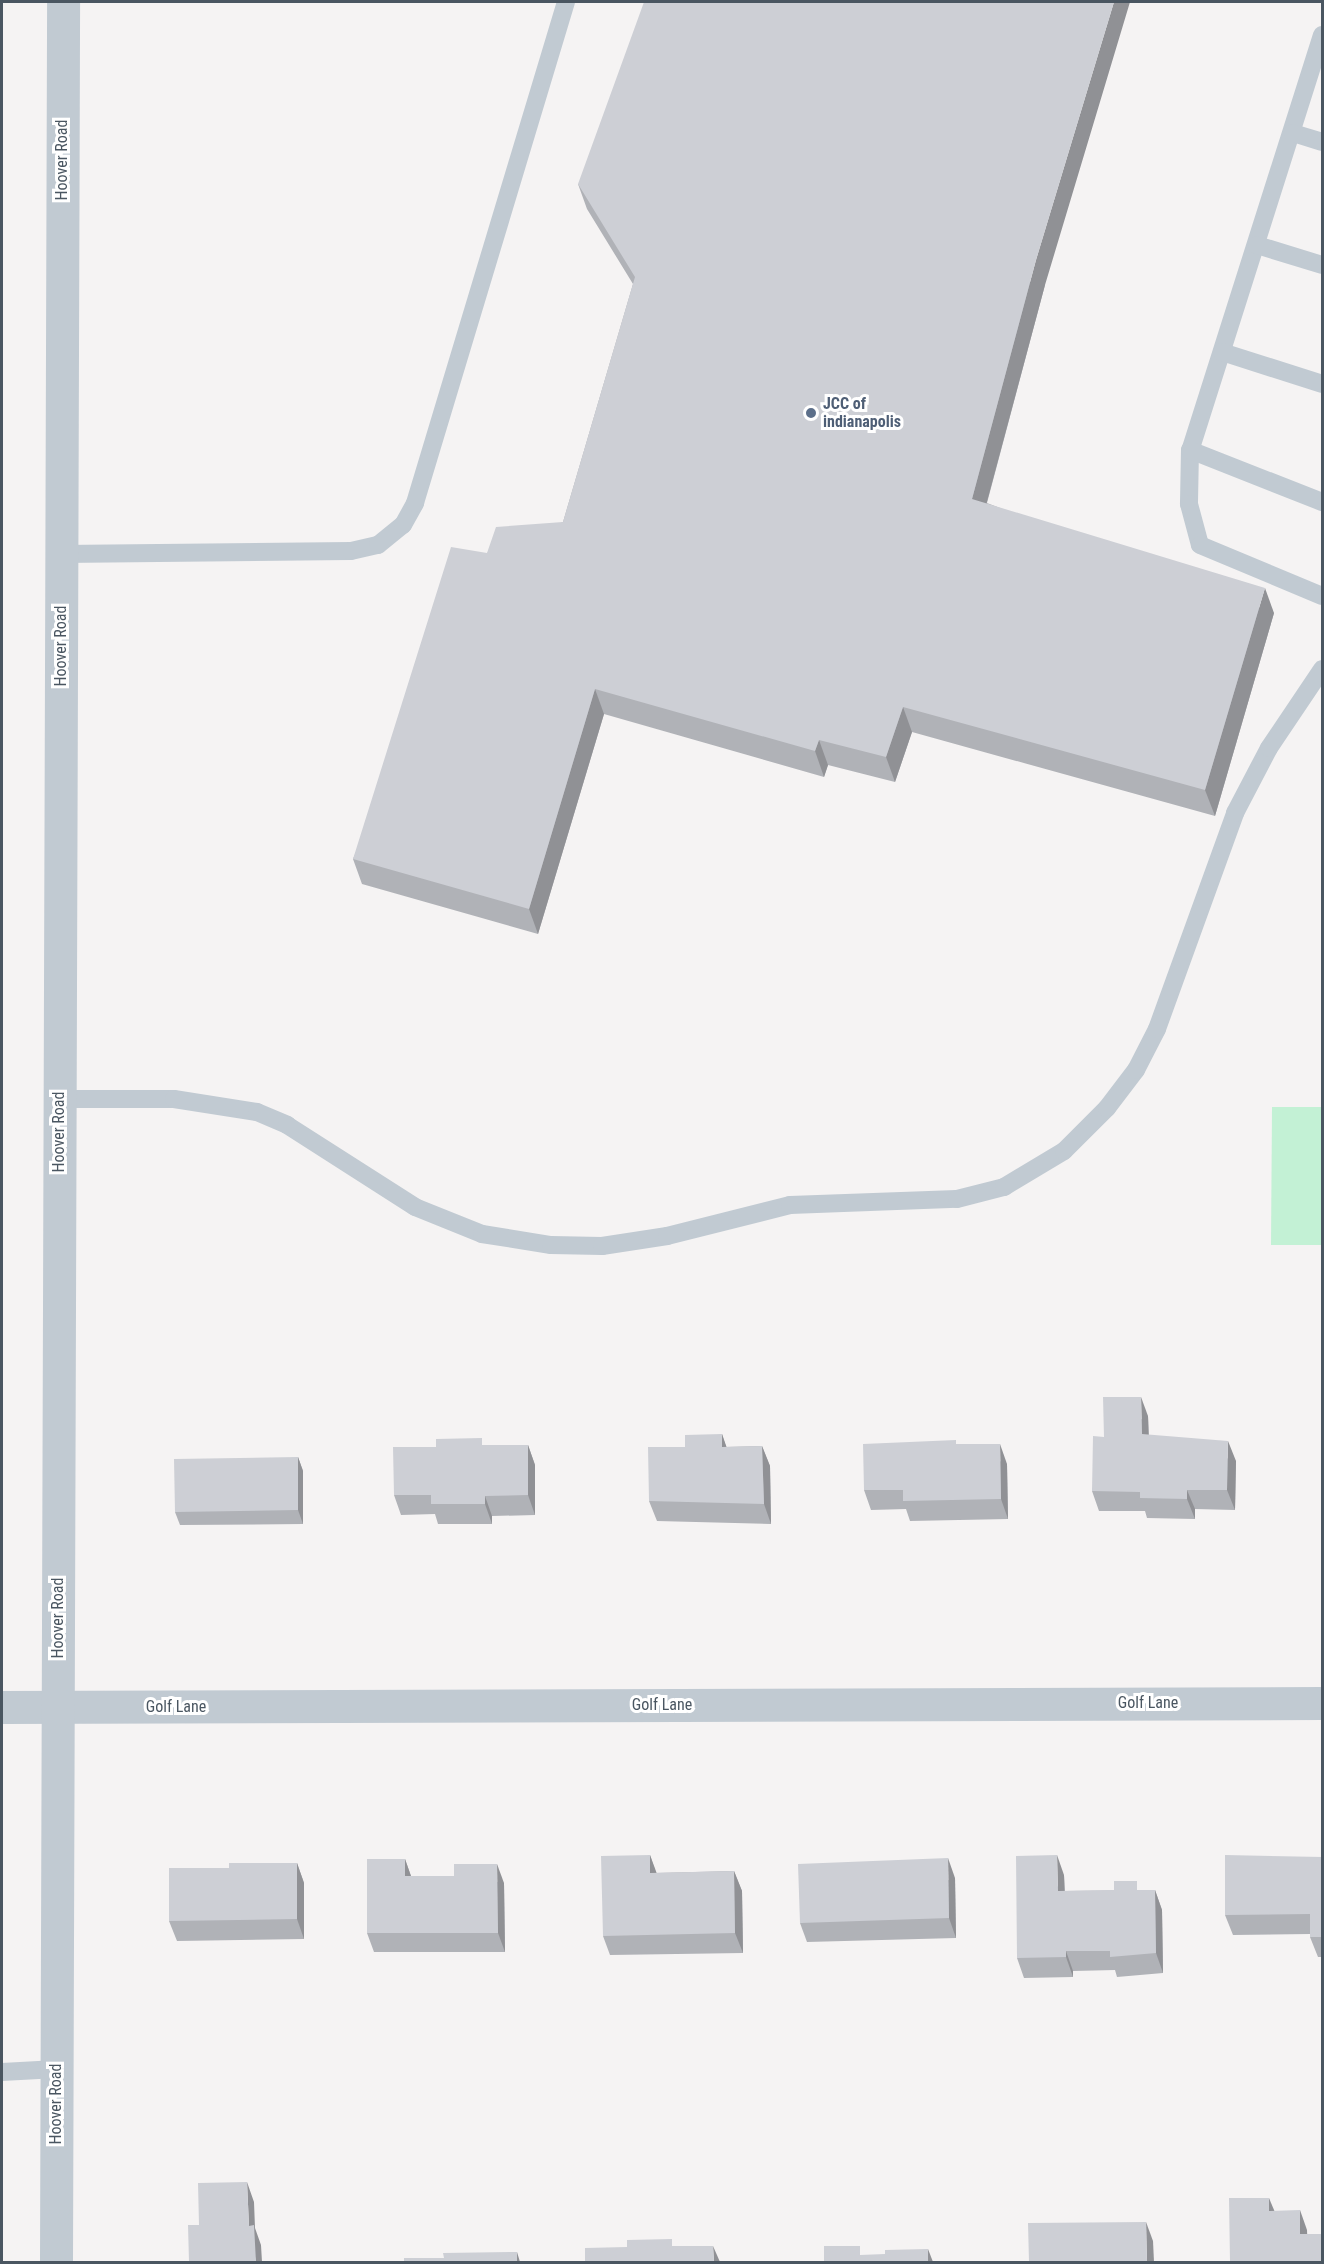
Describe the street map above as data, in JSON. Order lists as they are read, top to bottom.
{
  "streets": {
    "street": ["Hoover Road", "Golf Lane"]
  },
  "crossings": [
    ["Hoover Road", "Golf Lane"]
  ],
  "places": ["JCC of indianapolis"]
}
